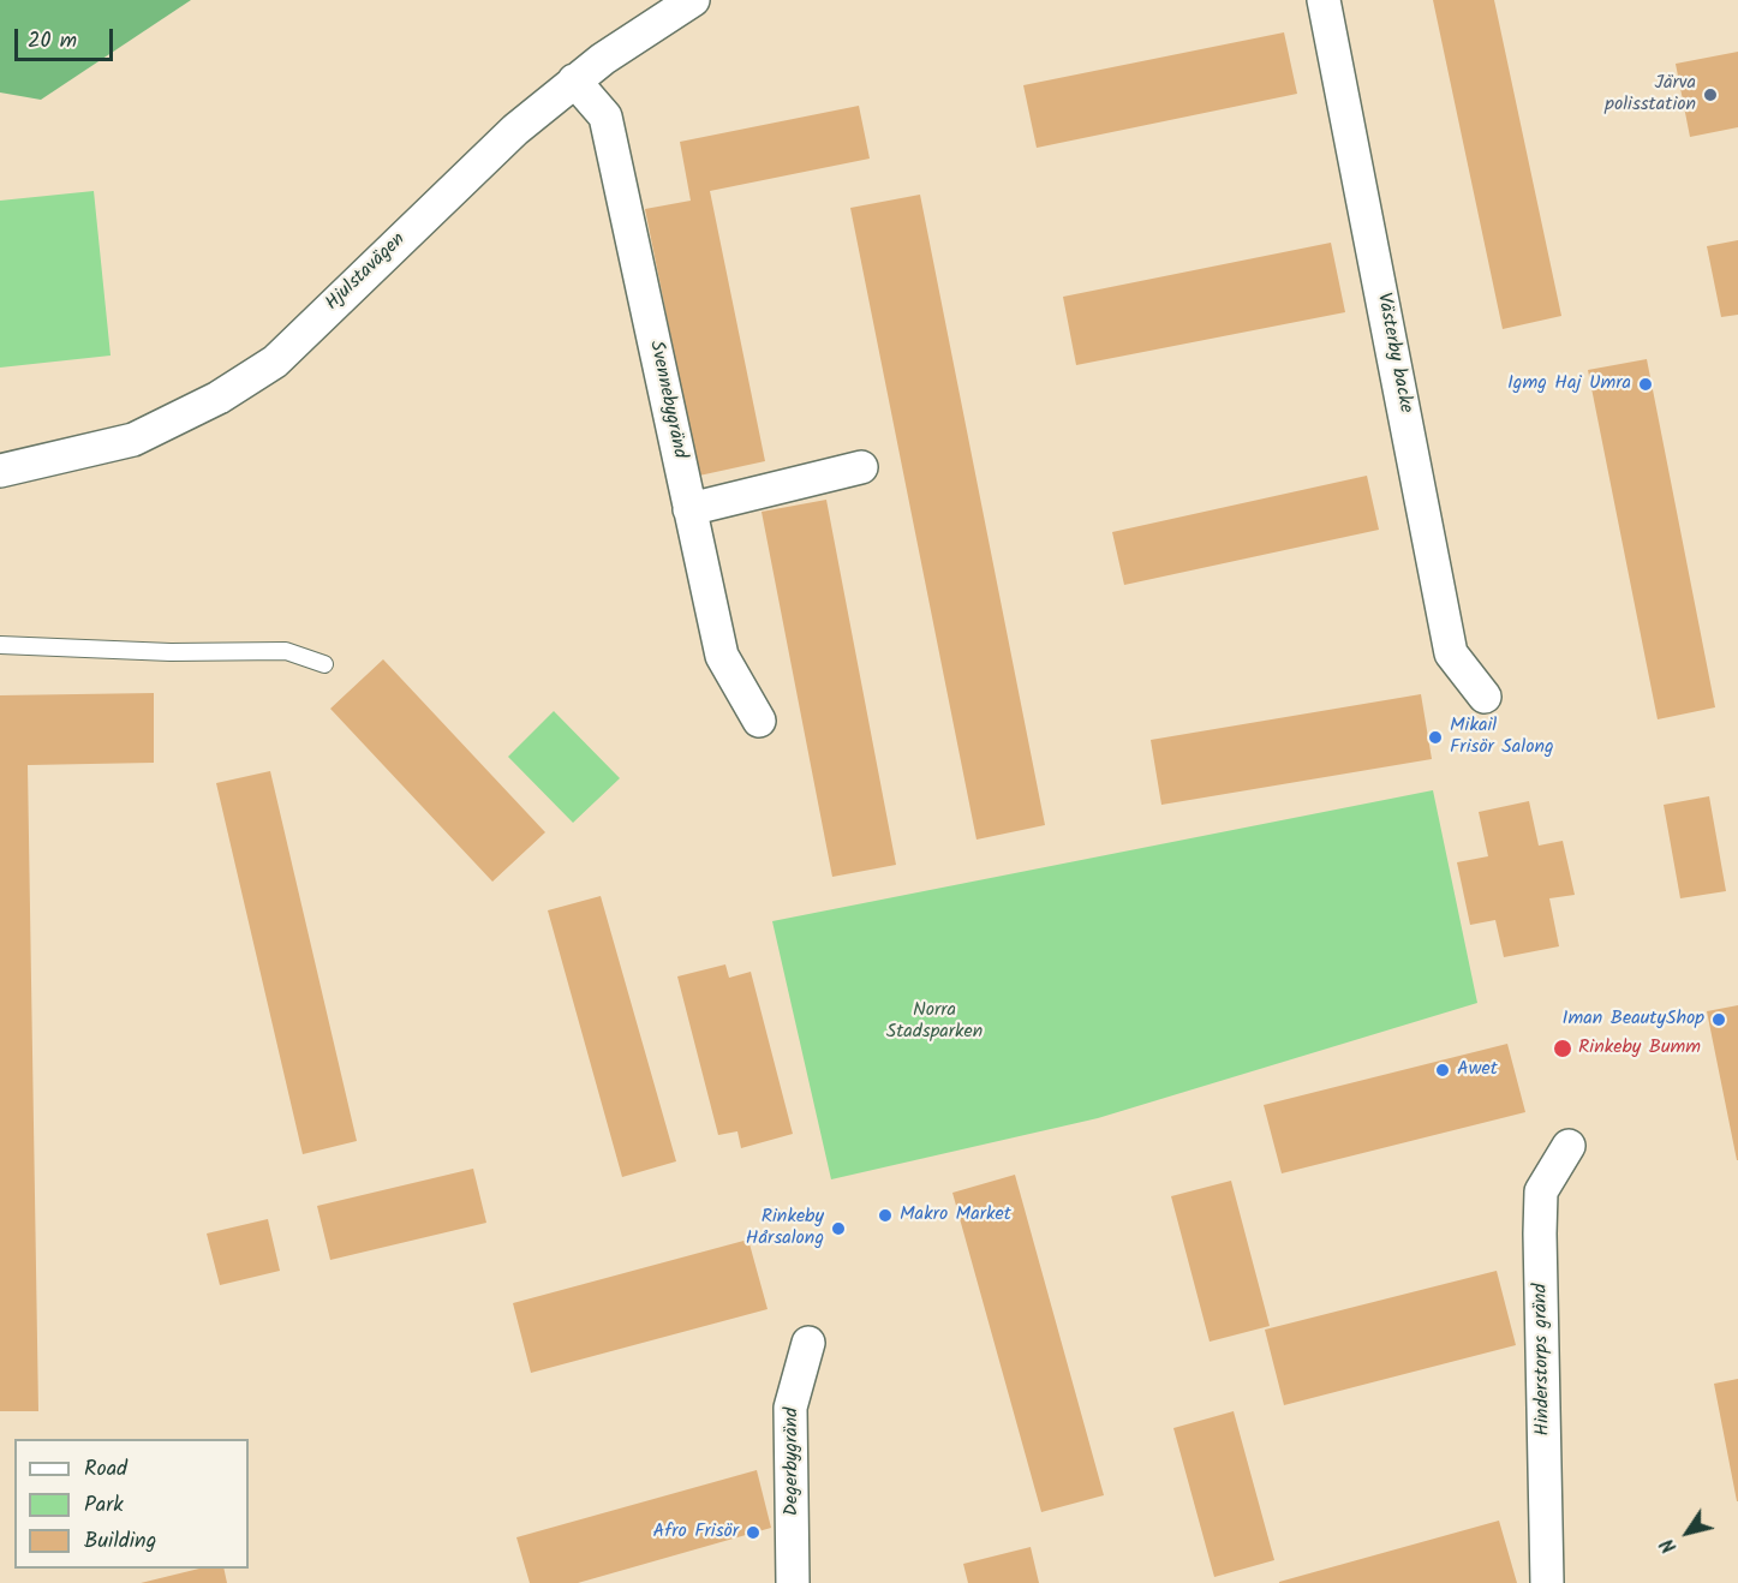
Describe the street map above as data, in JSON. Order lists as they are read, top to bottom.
{
  "streets": {
    "street": [
      "Hjulstavägen",
      "Västerby backe",
      "Svennebygränd",
      "Hinderstorps gränd",
      "Degerbygränd"
    ]
  },
  "crossings": [
    ["Hjulstavägen", "Svennebygränd"]
  ],
  "parks": ["Norra Stadsparken"],
  "places": [
    "Järva polisstation",
    "Igmg Haj Umra",
    "Mikail Frisör Salong",
    "Iman BeautyShop",
    "Rinkeby Bumm",
    "Awet",
    "Makro Market",
    "Rinkeby Hårsalong",
    "Afro Frisör"
  ],
  "legend": ["Road", "Park", "Building"],
  "scale_bar": "20 m",
  "north": "bottom left"
}
